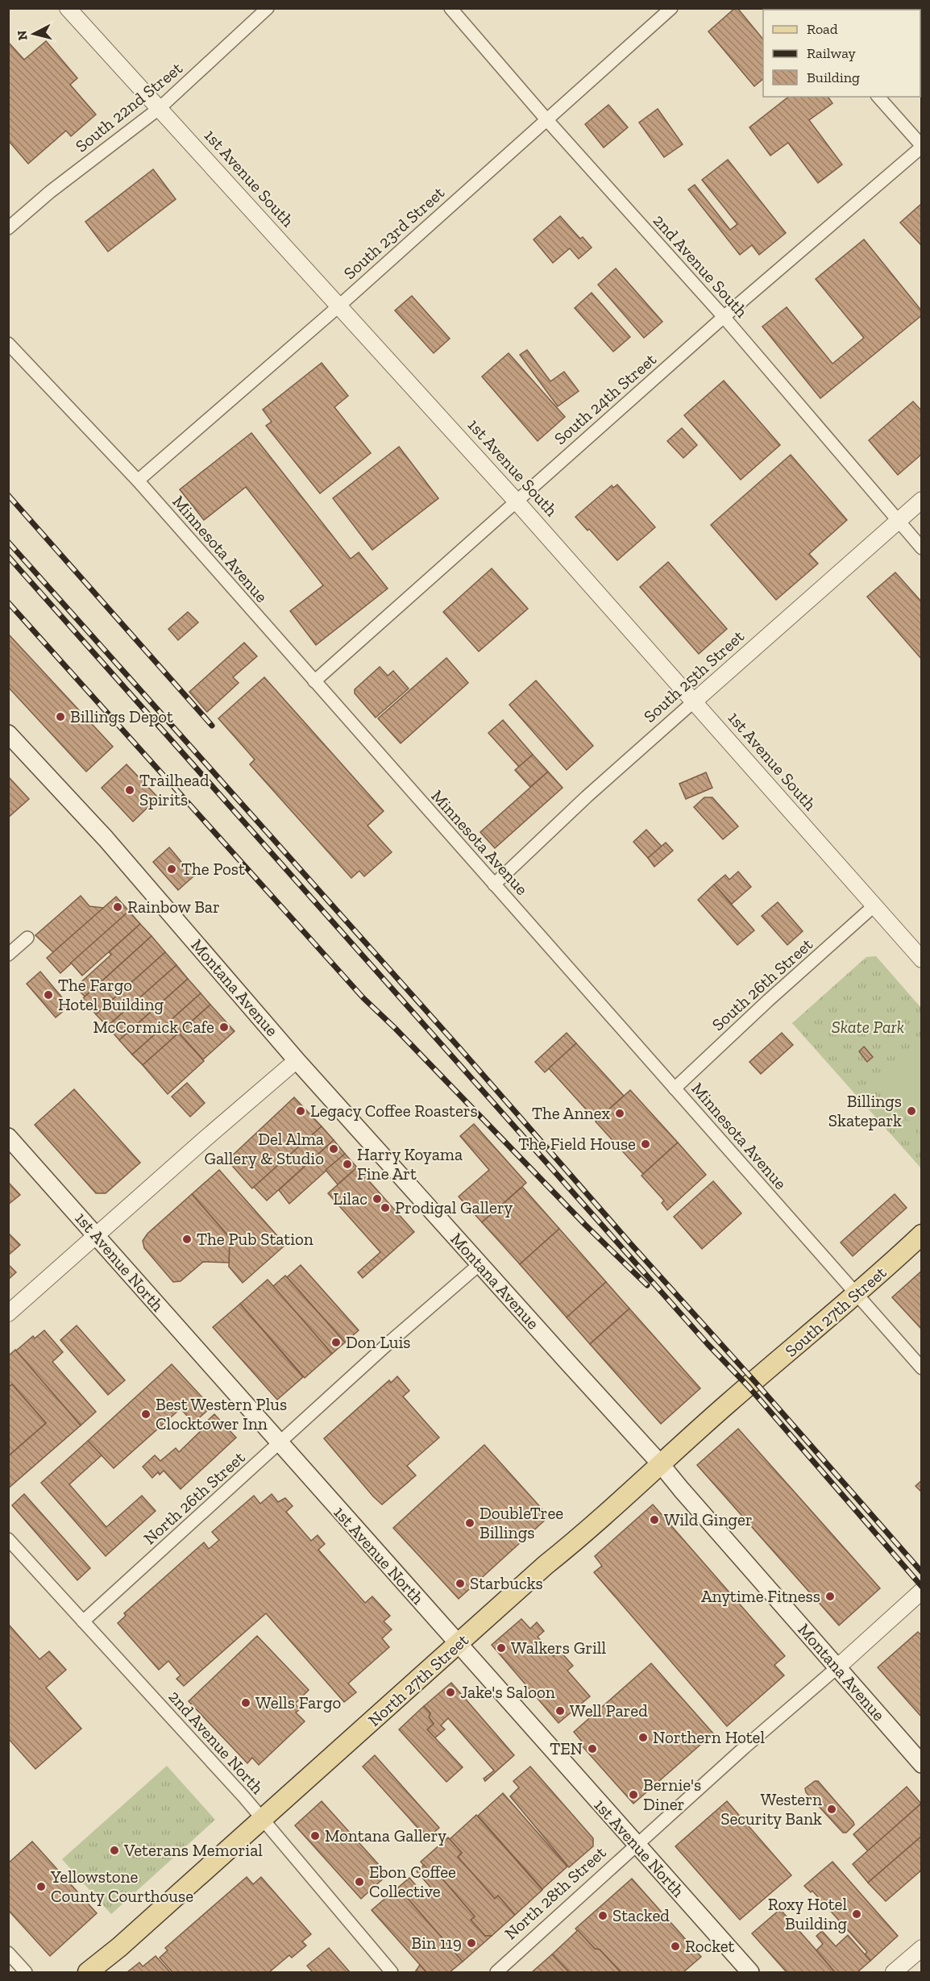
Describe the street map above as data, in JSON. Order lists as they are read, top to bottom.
{
  "streets": {
    "main road": [
      "Montana Avenue",
      "1st Avenue North",
      "South 27th Street",
      "North 27th Street"
    ],
    "street": [
      "South 22nd Street",
      "1st Avenue South",
      "South 23rd Street",
      "2nd Avenue South",
      "South 24th Street",
      "Minnesota Avenue",
      "South 25th Street",
      "South 26th Street",
      "North 26th Street",
      "2nd Avenue North",
      "North 28th Street"
    ]
  },
  "crossings": [
    ["South 22nd Street", "1st Avenue South"],
    ["1st Avenue South", "South 23rd Street"],
    ["1st Avenue South", "South 24th Street"],
    ["1st Avenue South", "South 25th Street"],
    ["1st Avenue South", "South 26th Street"],
    ["South 23rd Street", "2nd Avenue South"],
    ["South 23rd Street", "Minnesota Avenue"],
    ["2nd Avenue South", "South 24th Street"],
    ["2nd Avenue South", "South 25th Street"],
    ["South 24th Street", "Minnesota Avenue"],
    ["Minnesota Avenue", "South 25th Street"],
    ["Minnesota Avenue", "South 26th Street"],
    ["Minnesota Avenue", "South 27th Street"],
    ["Montana Avenue", "North 26th Street"],
    ["Montana Avenue", "North 27th Street"],
    ["Montana Avenue", "North 28th Street"],
    ["1st Avenue North", "North 26th Street"],
    ["1st Avenue North", "North 27th Street"],
    ["1st Avenue North", "North 28th Street"],
    ["South 27th Street", "North 27th Street"],
    ["North 26th Street", "2nd Avenue North"],
    ["North 27th Street", "2nd Avenue North"]
  ],
  "parks": ["Skate Park"],
  "places": [
    "Billings Depot",
    "Trailhead Spirits",
    "The Post",
    "Rainbow Bar",
    "The Fargo Hotel Building",
    "McCormick Cafe",
    "Legacy Coffee Roasters",
    "Billings Skatepark",
    "The Annex",
    "The Field House",
    "Del Alma Gallery & Studio",
    "Harry Koyama Fine Art",
    "Lilac",
    "Prodigal Gallery",
    "The Pub Station",
    "Don Luis",
    "Best Western Plus Clocktower Inn",
    "Wild Ginger",
    "DoubleTree Billings",
    "Starbucks",
    "Anytime Fitness",
    "Walkers Grill",
    "Jake's Saloon",
    "Wells Fargo",
    "Well Pared",
    "Northern Hotel",
    "TEN",
    "Bernie's Diner",
    "Western Security Bank",
    "Montana Gallery",
    "Veterans Memorial",
    "Ebon Coffee Collective",
    "Yellowstone County Courthouse",
    "Roxy Hotel Building",
    "Stacked",
    "Bin 119",
    "Rocket"
  ],
  "legend": ["Road", "Railway", "Building"],
  "north": "left"
}
